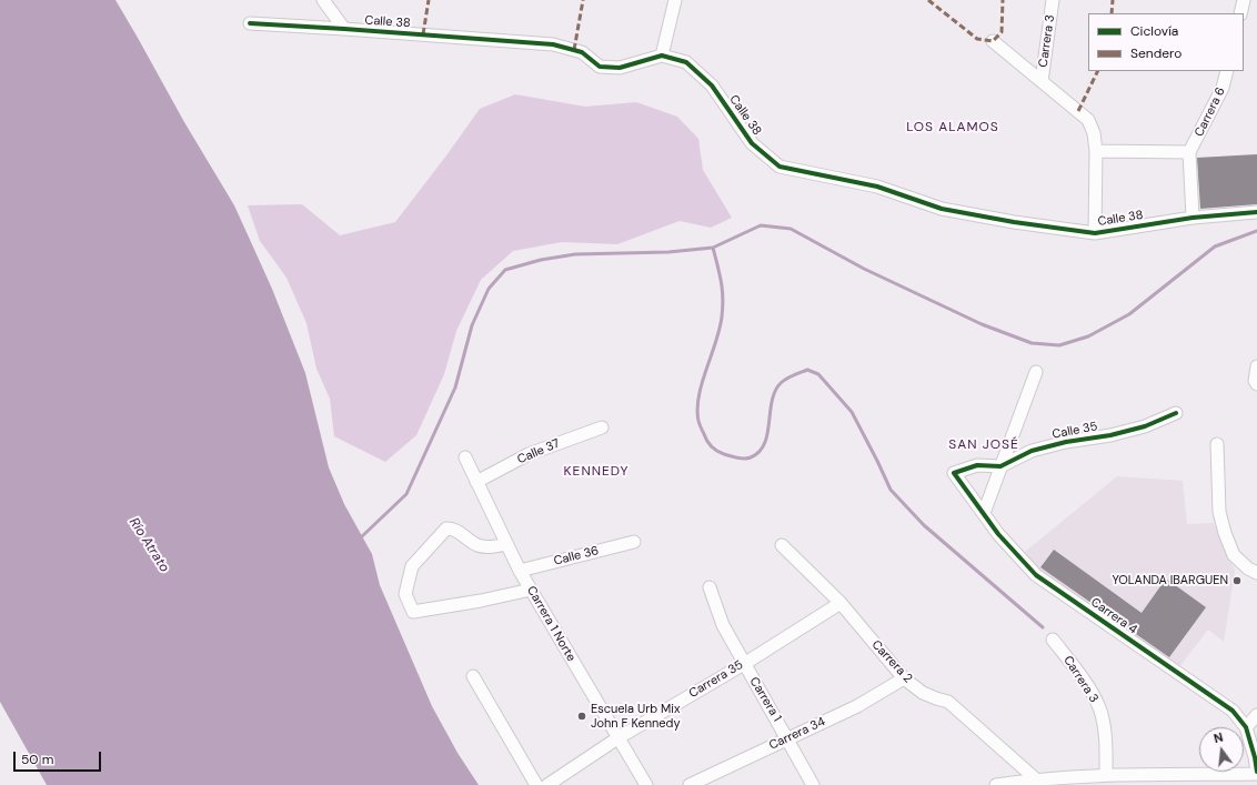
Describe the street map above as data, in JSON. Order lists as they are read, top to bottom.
{
  "streets": {
    "street": [
      "Calle 38",
      "Carrera 3",
      "Carrera 6",
      "Calle 35",
      "Calle 37",
      "Calle 36",
      "Carrera 4",
      "Carrera 1 Norte",
      "Carrera 2",
      "Carrera 35",
      "Carrera 1",
      "Carrera 34"
    ]
  },
  "crossings": [
    ["Calle 35", "Carrera 4"],
    ["Calle 37", "Carrera 1 Norte"],
    ["Calle 36", "Carrera 1 Norte"],
    ["Carrera 1 Norte", "Carrera 35"],
    ["Carrera 2", "Carrera 35"],
    ["Carrera 2", "Carrera 34"],
    ["Carrera 35", "Carrera 1"],
    ["Carrera 1", "Carrera 34"]
  ],
  "districts": ["LOS ALAMOS", "SAN JOSÉ", "KENNEDY"],
  "water": ["Río Atrato"],
  "places": ["YOLANDA IBARGUEN", "Escuela Urb Mix John F Kennedy"],
  "legend": ["Ciclovía", "Sendero"],
  "scale_bar": "50 m",
  "north": "top"
}
